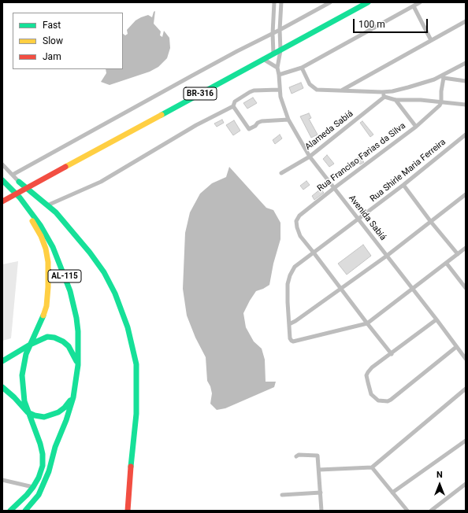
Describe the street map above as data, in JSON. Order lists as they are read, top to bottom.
{
  "streets": {
    "main road": ["BR-316", "AL-115"],
    "street": [
      "Alameda Sabiá",
      "Rua Franciso Farias da Silva",
      "Rua Shirle Maria Ferreira",
      "Avenida Sabiá"
    ]
  },
  "crossings": [
    ["Alameda Sabiá", "Avenida Sabiá"],
    ["Rua Franciso Farias da Silva", "Rua Shirle Maria Ferreira"],
    ["Rua Franciso Farias da Silva", "Avenida Sabiá"],
    ["Rua Shirle Maria Ferreira", "Avenida Sabiá"]
  ],
  "legend": ["Fast", "Slow", "Jam"],
  "scale_bar": "100 m",
  "north": "top"
}
